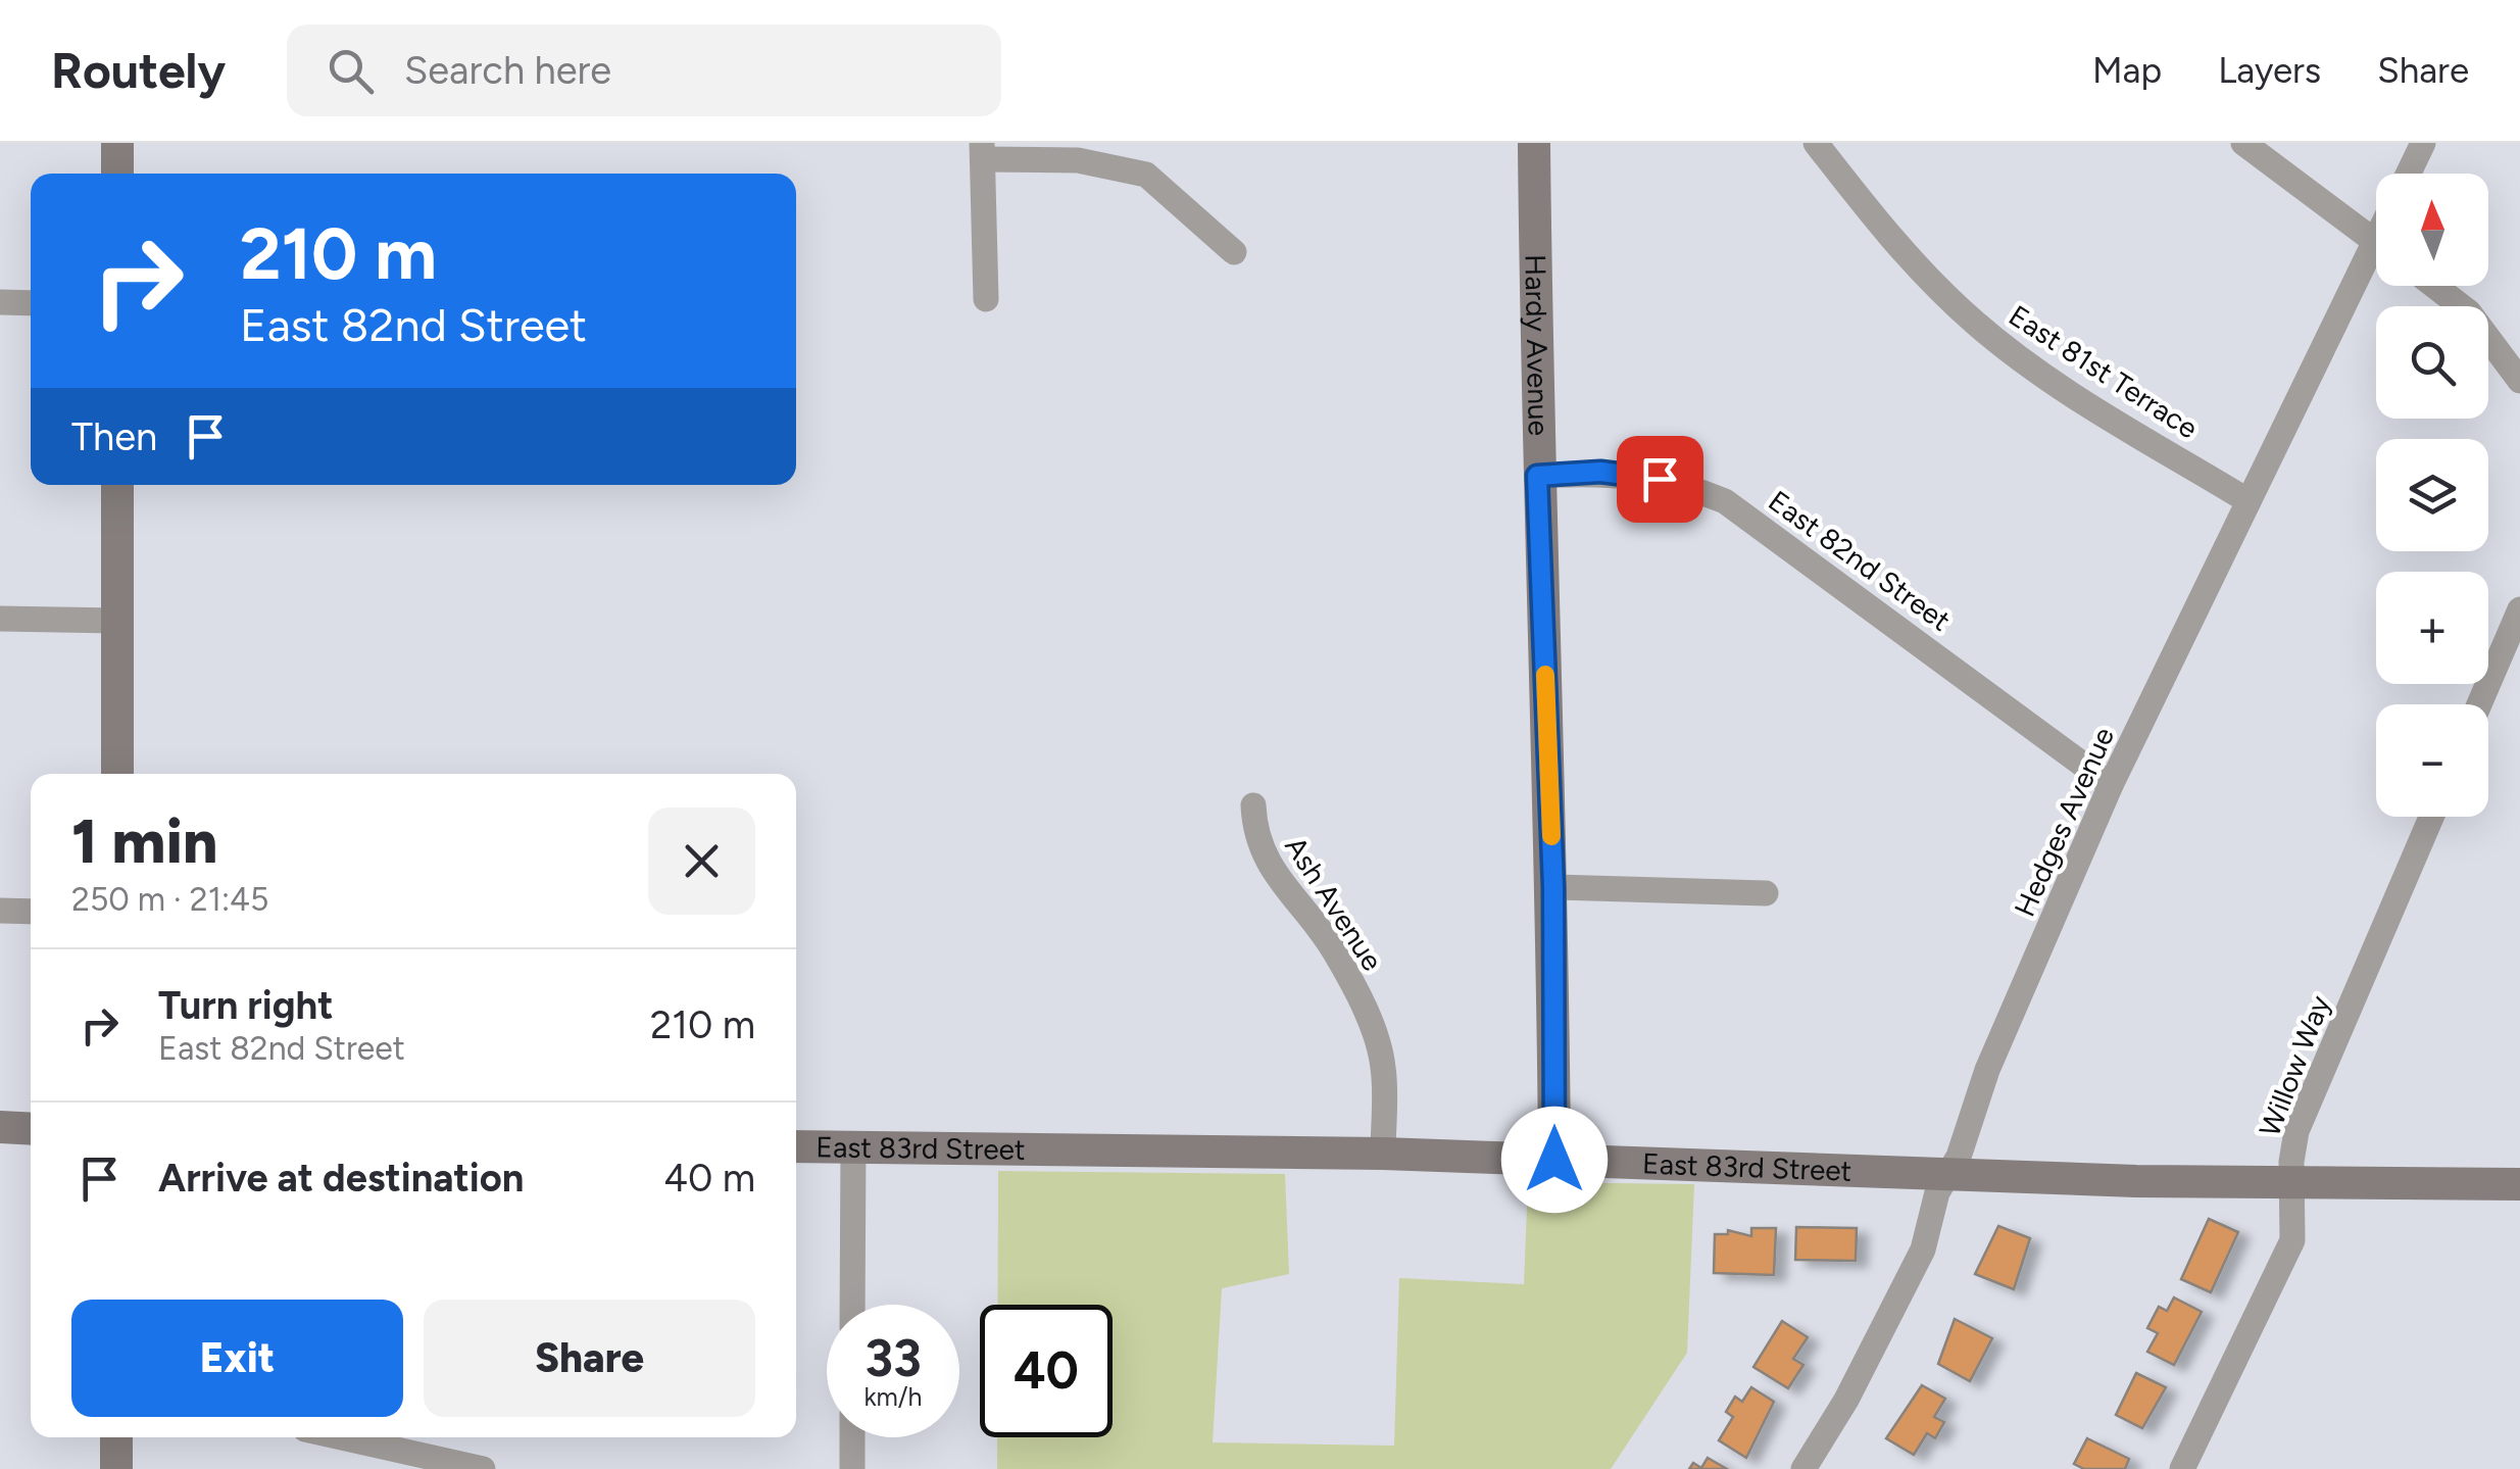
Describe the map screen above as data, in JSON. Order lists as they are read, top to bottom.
{
  "streets": {
    "street": [
      "Hardy Avenue",
      "East 81st Terrace",
      "East 82nd Street",
      "Hedges Avenue",
      "Ash Avenue",
      "Willow Way",
      "East 83rd Street"
    ]
  },
  "crossings": [
    ["Hardy Avenue", "East 82nd Street"],
    ["Hardy Avenue", "East 83rd Street"],
    ["East 81st Terrace", "Hedges Avenue"],
    ["East 82nd Street", "Hedges Avenue"],
    ["Hedges Avenue", "East 83rd Street"],
    ["Ash Avenue", "East 83rd Street"],
    ["Willow Way", "East 83rd Street"]
  ],
  "north": "top",
  "page": {
    "header": "Routely",
    "search": "Search here",
    "nav": ["Map", "Layers", "Share"],
    "map_buttons": ["+", "−"],
    "turn": ["210 m", "East 82nd Street"],
    "then": "Then",
    "heading": ["1 min", "250 m · 21:45"],
    "list": [
      {
        "name": "Turn right",
        "note": "East 82nd Street",
        "value": "210 m"
      },
      {
        "name": "Arrive at destination",
        "value": "40 m"
      }
    ],
    "buttons": ["Exit", "Share"],
    "speed": "33 km/h",
    "limit": "40"
  }
}
